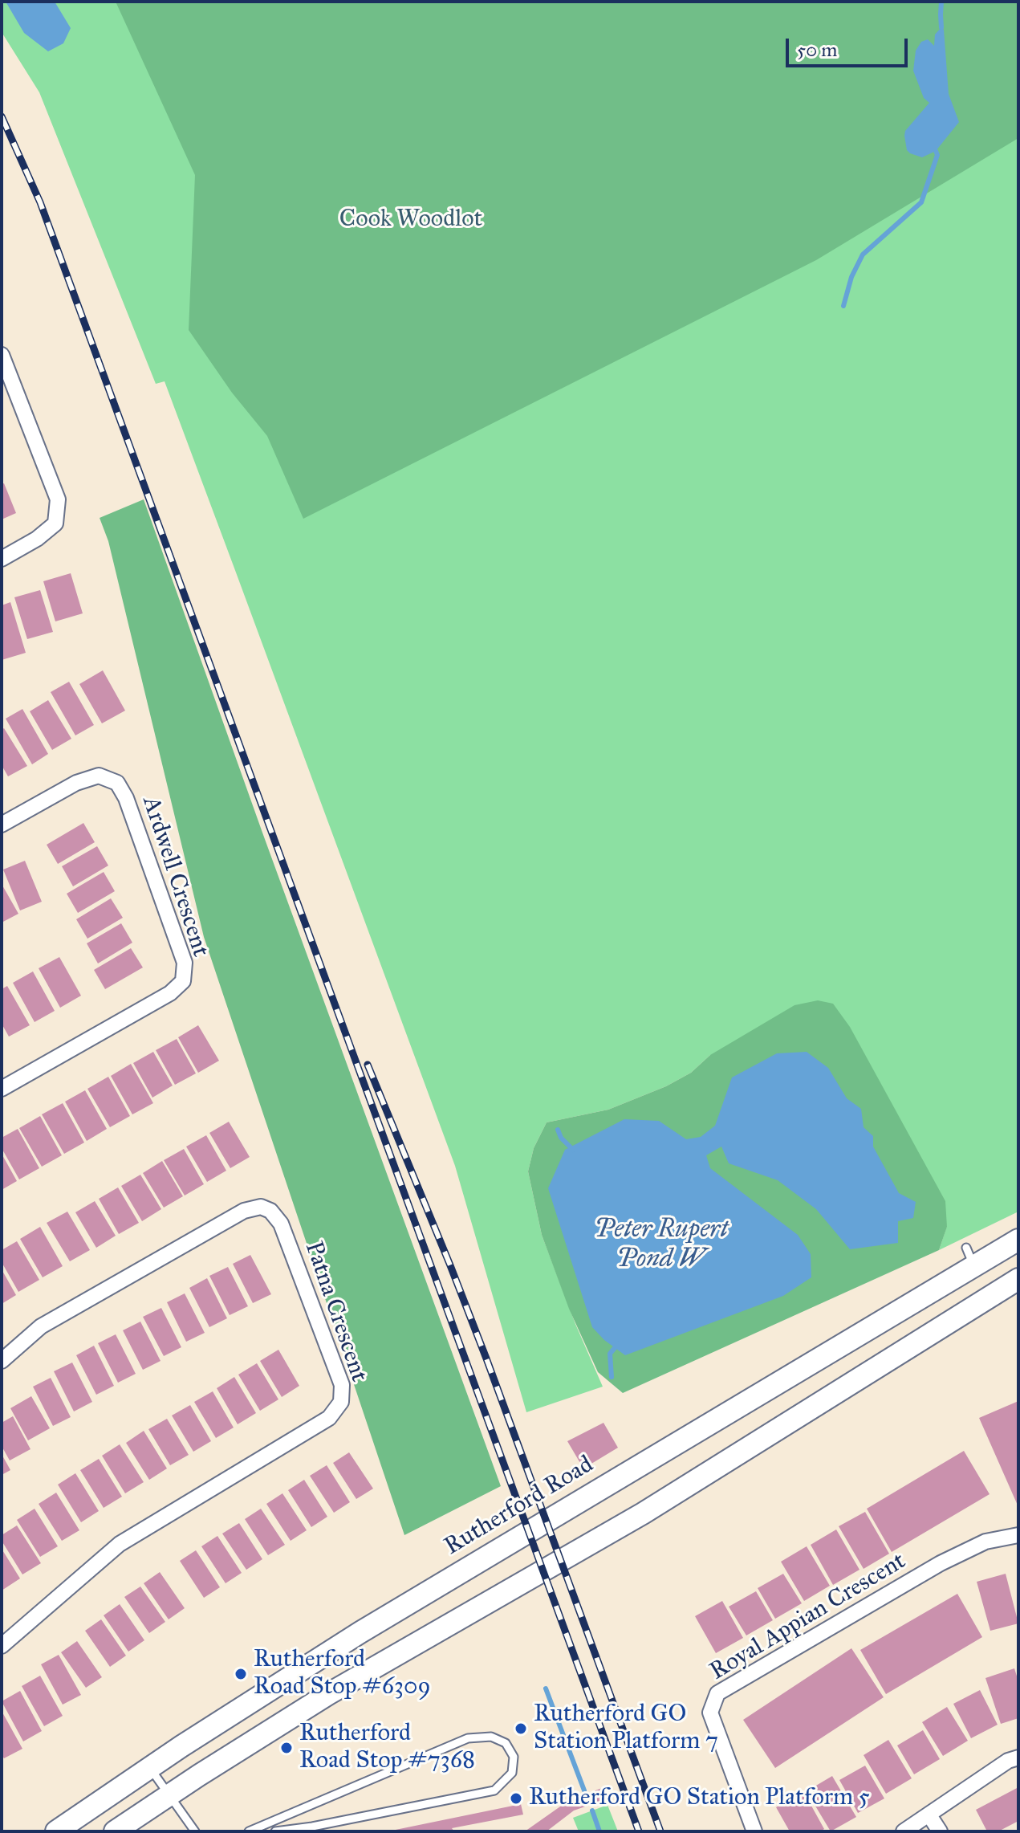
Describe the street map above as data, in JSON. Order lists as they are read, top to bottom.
{
  "streets": {
    "main road": ["Rutherford Road"],
    "street": ["Ardwell Crescent", "Patna Crescent", "Royal Appian Crescent"]
  },
  "water": ["Peter Rupert Pond W"],
  "parks": ["Cook Woodlot"],
  "places": [
    "Rutherford Road Stop #6309",
    "Rutherford GO Station Platform 7",
    "Rutherford Road Stop #7368",
    "Rutherford GO Station Platform 5"
  ],
  "scale_bar": "50 m"
}
